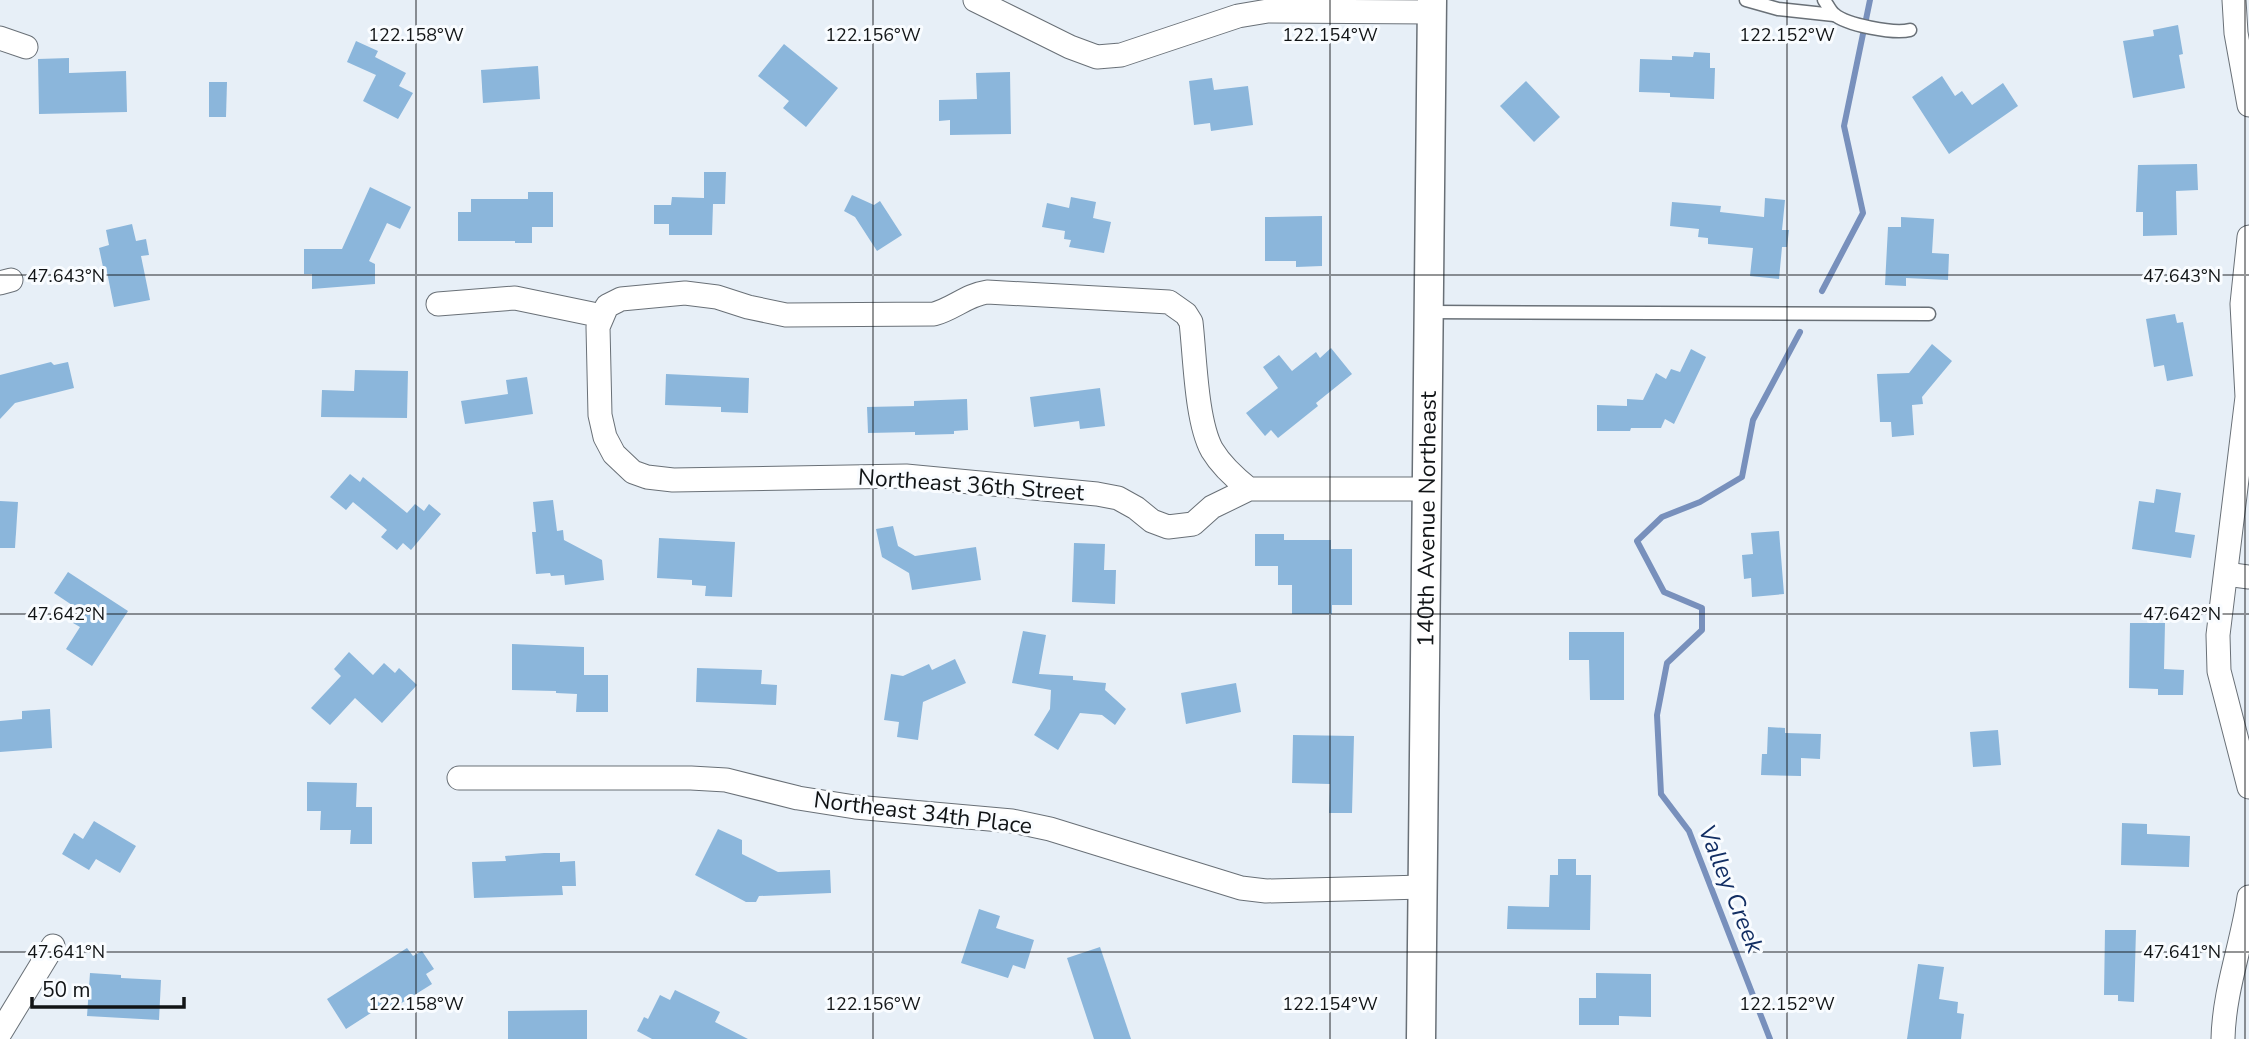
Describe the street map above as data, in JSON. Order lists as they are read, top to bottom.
{
  "streets": {
    "street": ["Northeast 36th Street", "140th Avenue Northeast", "Northeast 34th Place"]
  },
  "crossings": [
    ["Northeast 36th Street", "140th Avenue Northeast"],
    ["140th Avenue Northeast", "Northeast 34th Place"]
  ],
  "water": ["Valley Creek"],
  "scale_bar": "50 m",
  "coordinates": [
    "122.158°W",
    "122.156°W",
    "122.154°W",
    "122.152°W",
    "47.643°N",
    "47.642°N",
    "47.641°N"
  ]
}
